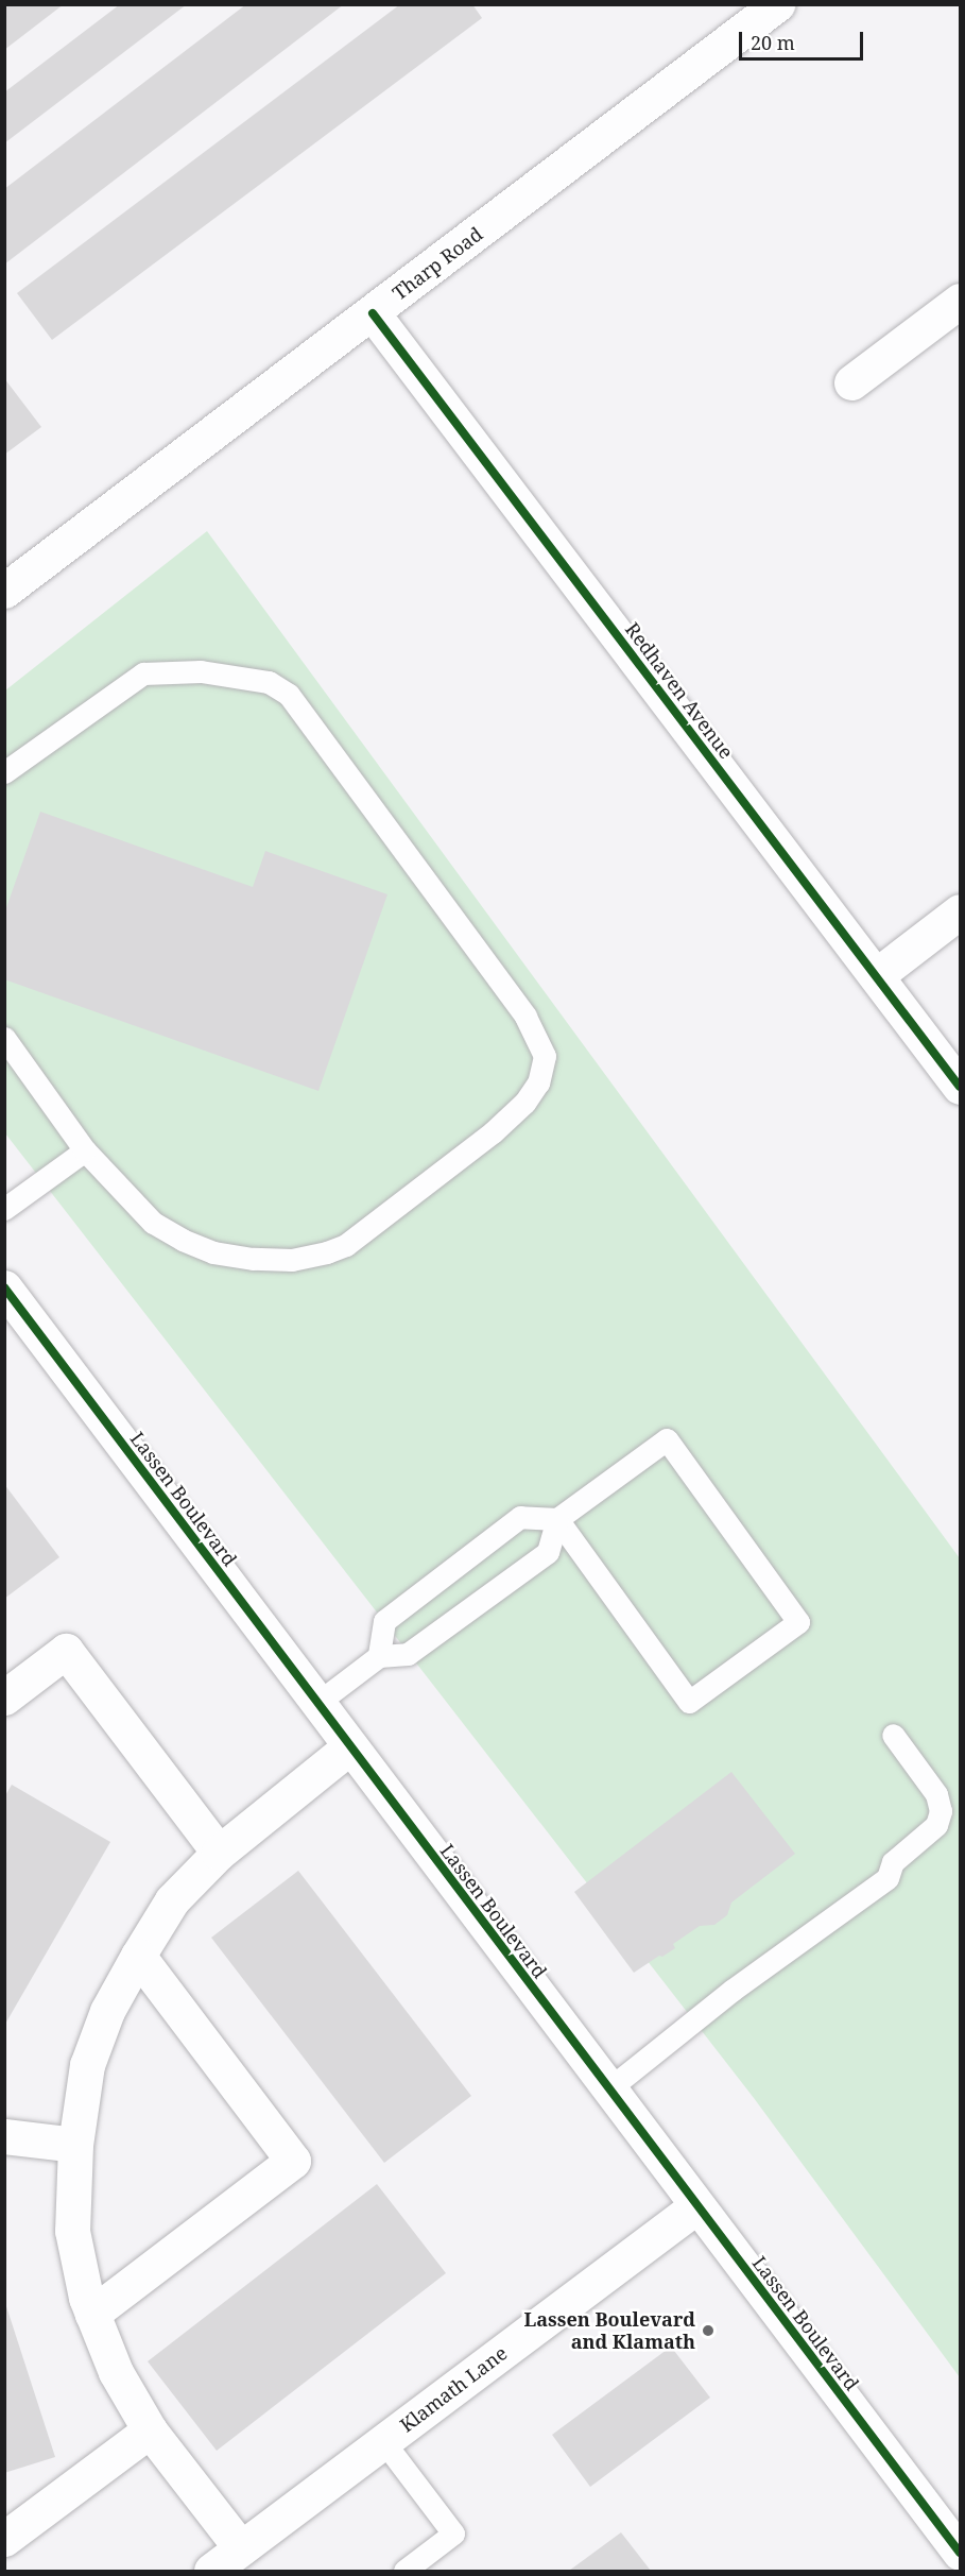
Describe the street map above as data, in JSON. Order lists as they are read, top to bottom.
{
  "streets": {
    "street": [
      "Tharp Road",
      "Redhaven Avenue",
      "Lassen Boulevard",
      "Klamath Lane"
    ]
  },
  "crossings": [
    ["Tharp Road", "Redhaven Avenue"],
    ["Lassen Boulevard", "Klamath Lane"]
  ],
  "places": ["Lassen Boulevard and Klamath"],
  "scale_bar": "20 m"
}
